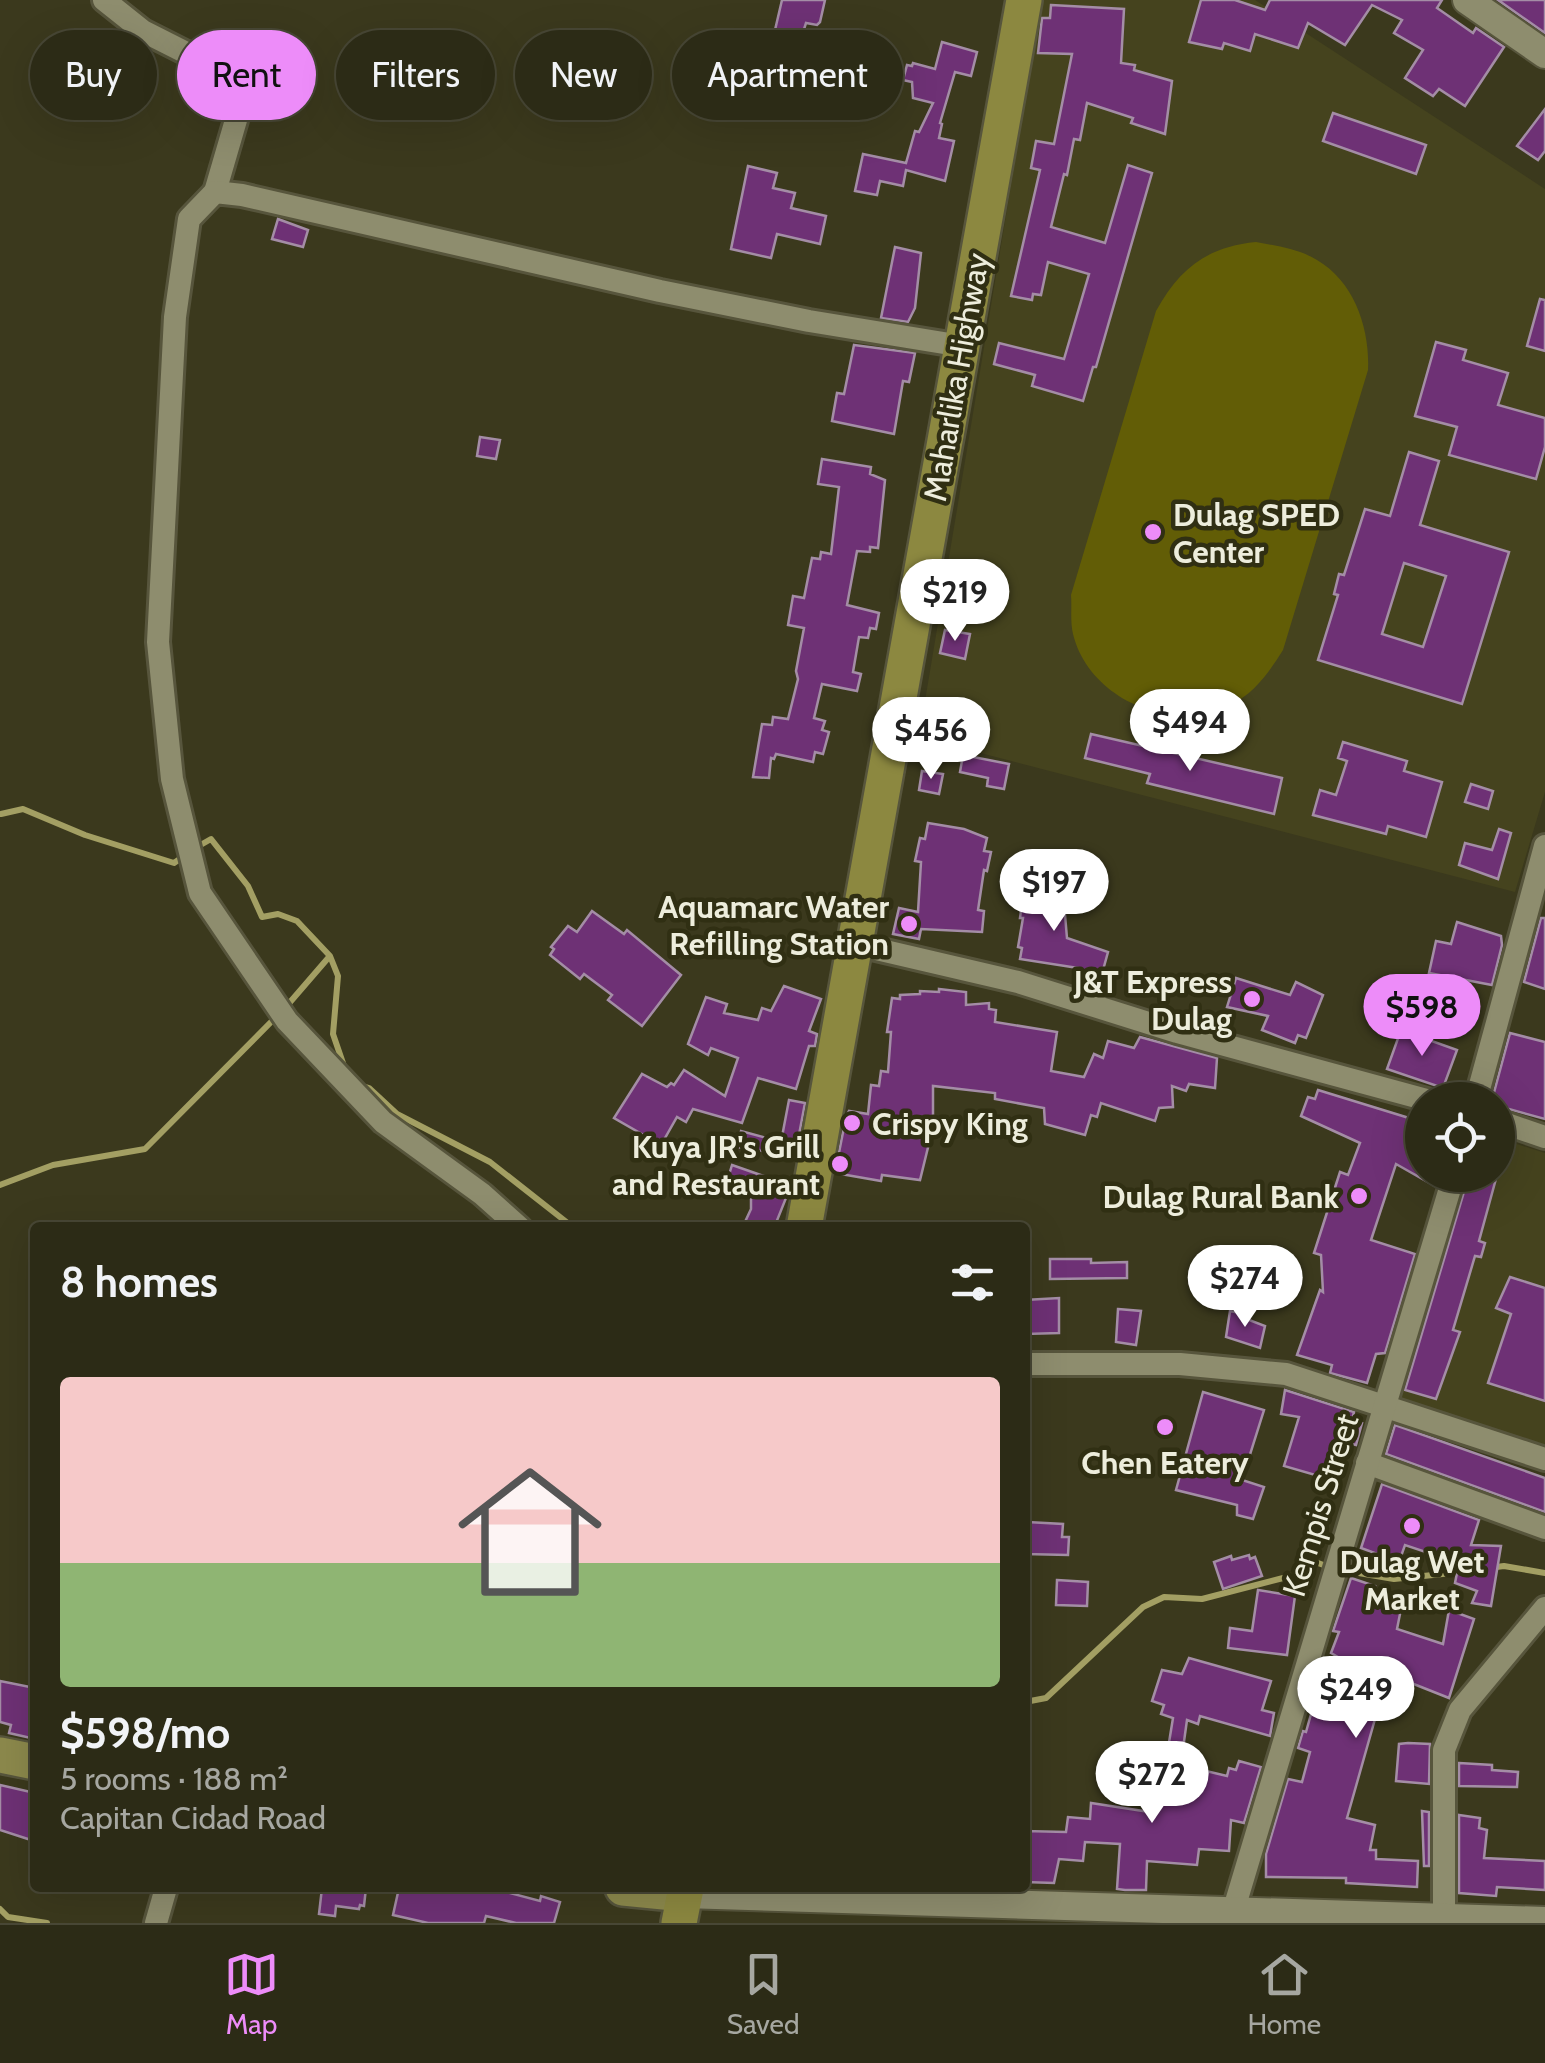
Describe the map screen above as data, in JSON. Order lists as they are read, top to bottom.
{
  "streets": {
    "highway": ["Maharlika Highway"],
    "street": ["Kempis Street"]
  },
  "places": [
    "Dulag SPED Center",
    "Aquamarc Water Refilling Station",
    "J&T Express Dulag",
    "Crispy King",
    "Kuya JR's Grill and Restaurant",
    "Dulag Rural Bank",
    "Chen Eatery",
    "Dulag Wet Market"
  ],
  "page": {
    "chip": [
      "Buy",
      "Rent",
      "Filters",
      "New",
      "Apartment"
    ],
    "price": [
      "$219",
      "$494",
      "$456",
      "$197",
      "$598",
      "$274",
      "$249",
      "$272"
    ],
    "heading": "8 homes",
    "list": [
      {
        "name": "$598/mo",
        "note": "5 rooms · 188 m² · Capitan Cidad Road"
      }
    ],
    "tabs": ["Map", "Saved", "Home"]
  }
}
